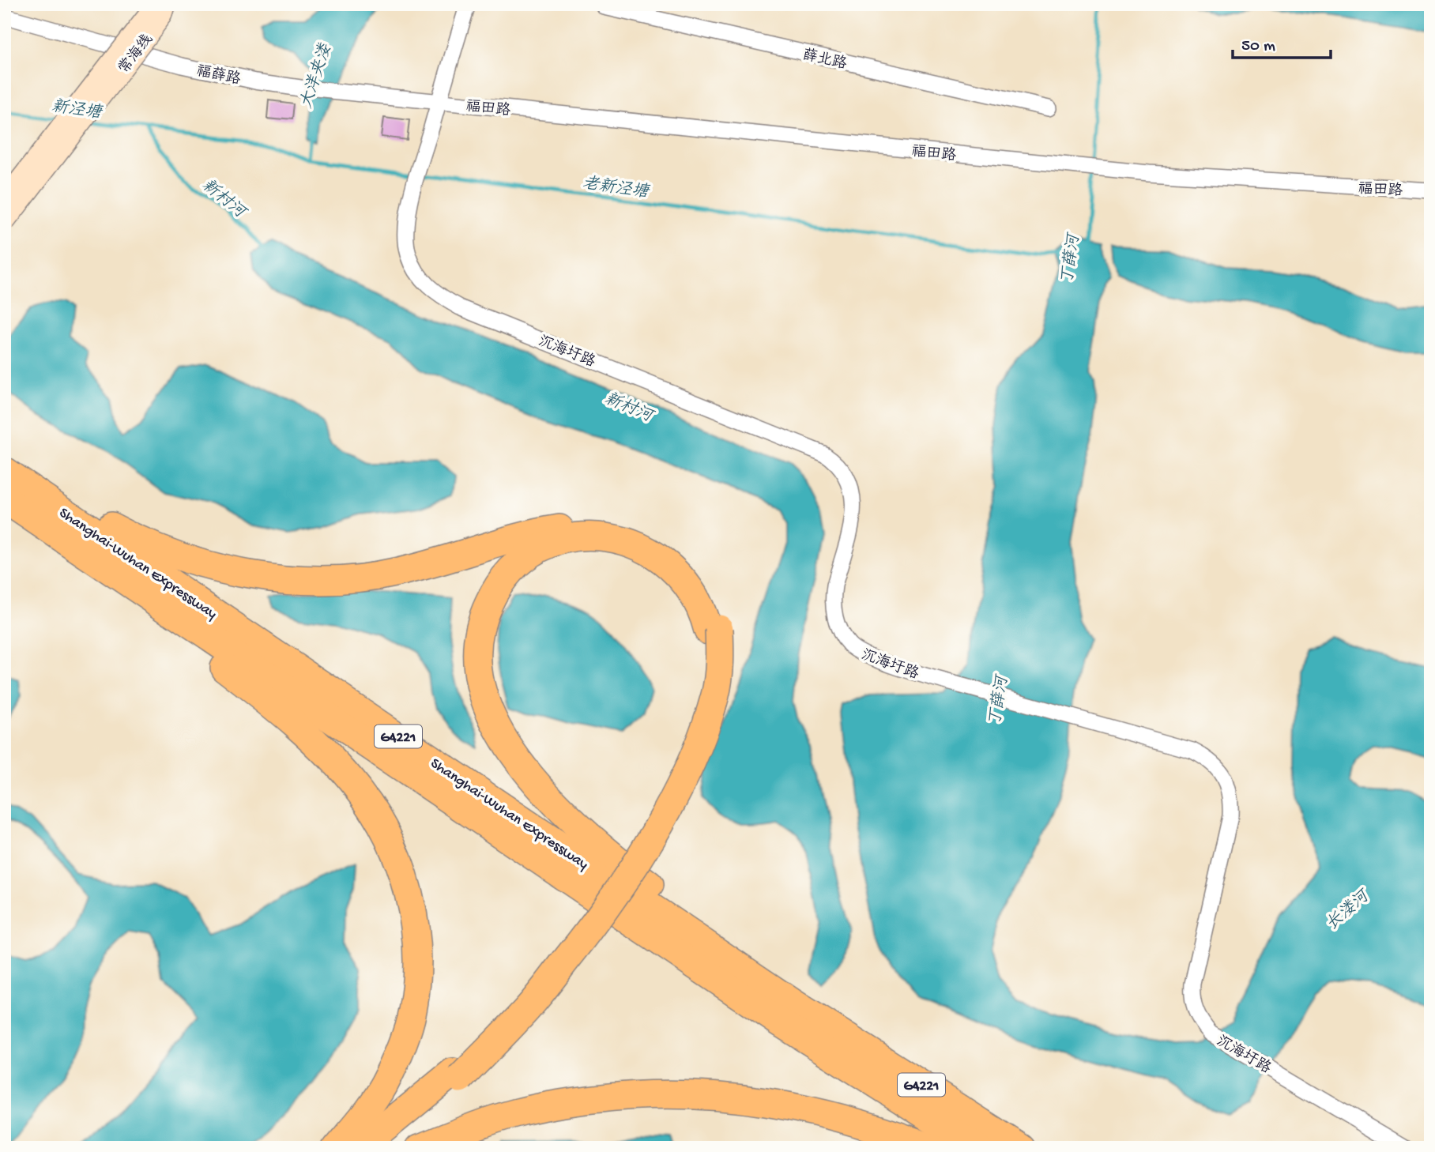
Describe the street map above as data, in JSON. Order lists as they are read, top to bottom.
{
  "streets": {
    "highway": ["Shanghai-Wuhan Expressway", "G4221"],
    "main road": ["常海线"],
    "street": [
      "薛北路",
      "福薛路",
      "福田路",
      "沉海圩路"
    ]
  },
  "crossings": [
    ["福薛路", "福田路"],
    ["福薛路", "沉海圩路"],
    ["福田路", "沉海圩路"]
  ],
  "water": [
    "大洋夹溇",
    "新泾塘",
    "老新泾塘",
    "新村河",
    "丁薛河",
    "长溇河"
  ],
  "scale_bar": "50 m"
}
